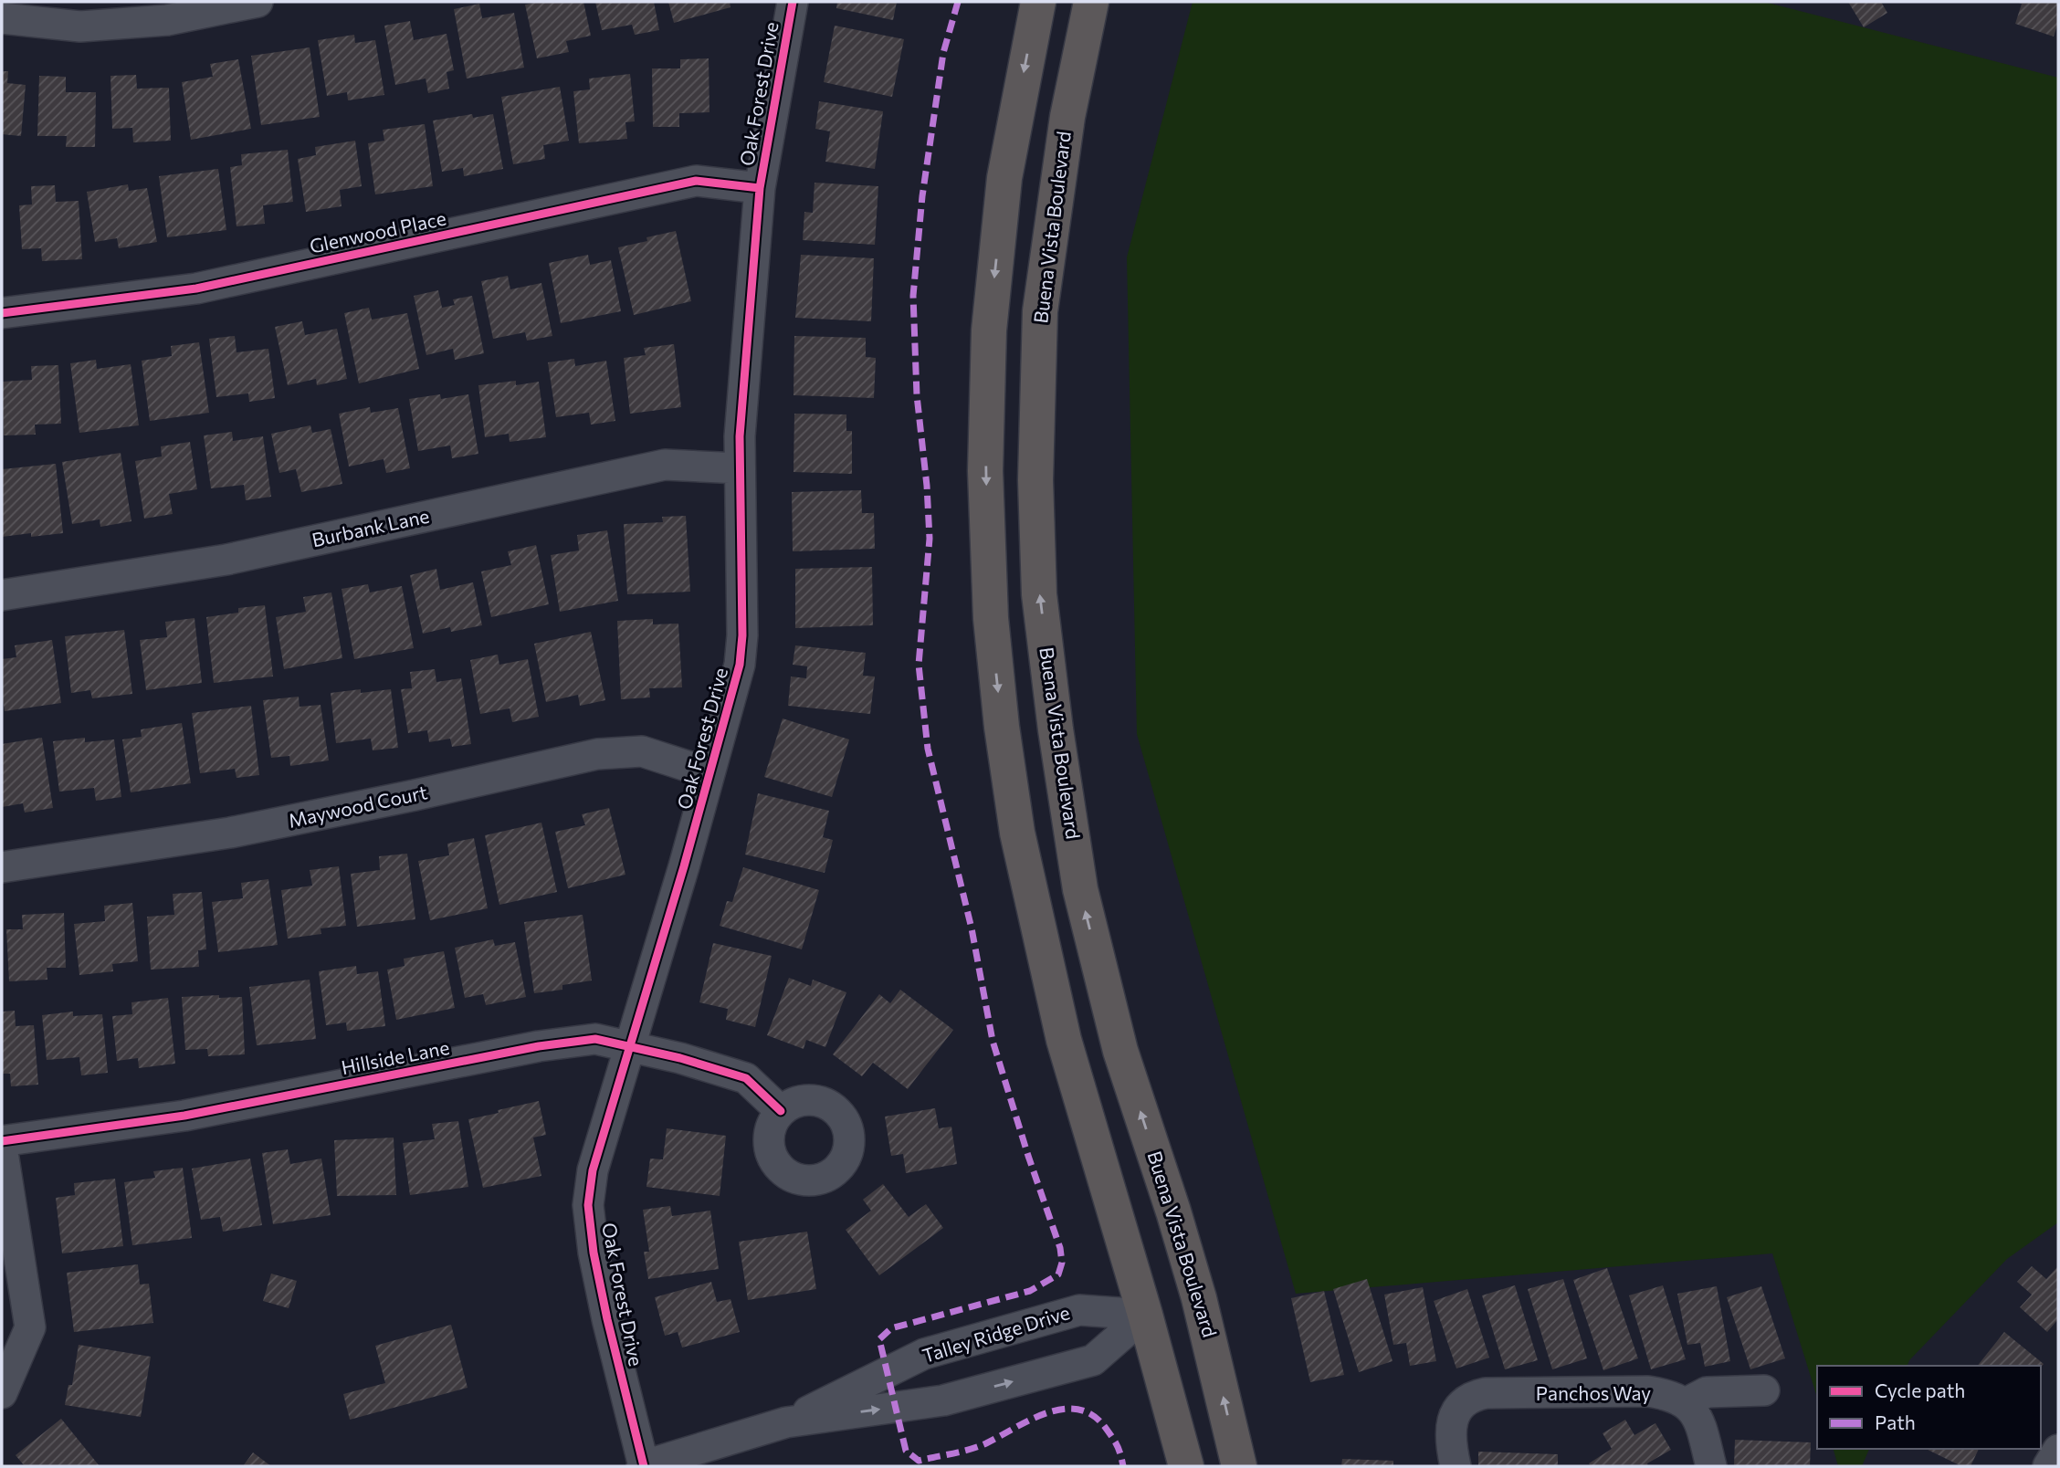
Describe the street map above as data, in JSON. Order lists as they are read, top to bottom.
{
  "streets": {
    "main road": ["Buena Vista Boulevard"],
    "street": [
      "Oak Forest Drive",
      "Glenwood Place",
      "Burbank Lane",
      "Maywood Court",
      "Hillside Lane",
      "Talley Ridge Drive",
      "Panchos Way"
    ]
  },
  "crossings": [
    ["Oak Forest Drive", "Glenwood Place"],
    ["Oak Forest Drive", "Burbank Lane"],
    ["Oak Forest Drive", "Maywood Court"],
    ["Oak Forest Drive", "Hillside Lane"],
    ["Oak Forest Drive", "Talley Ridge Drive"]
  ],
  "legend": ["Cycle path", "Path"]
}
